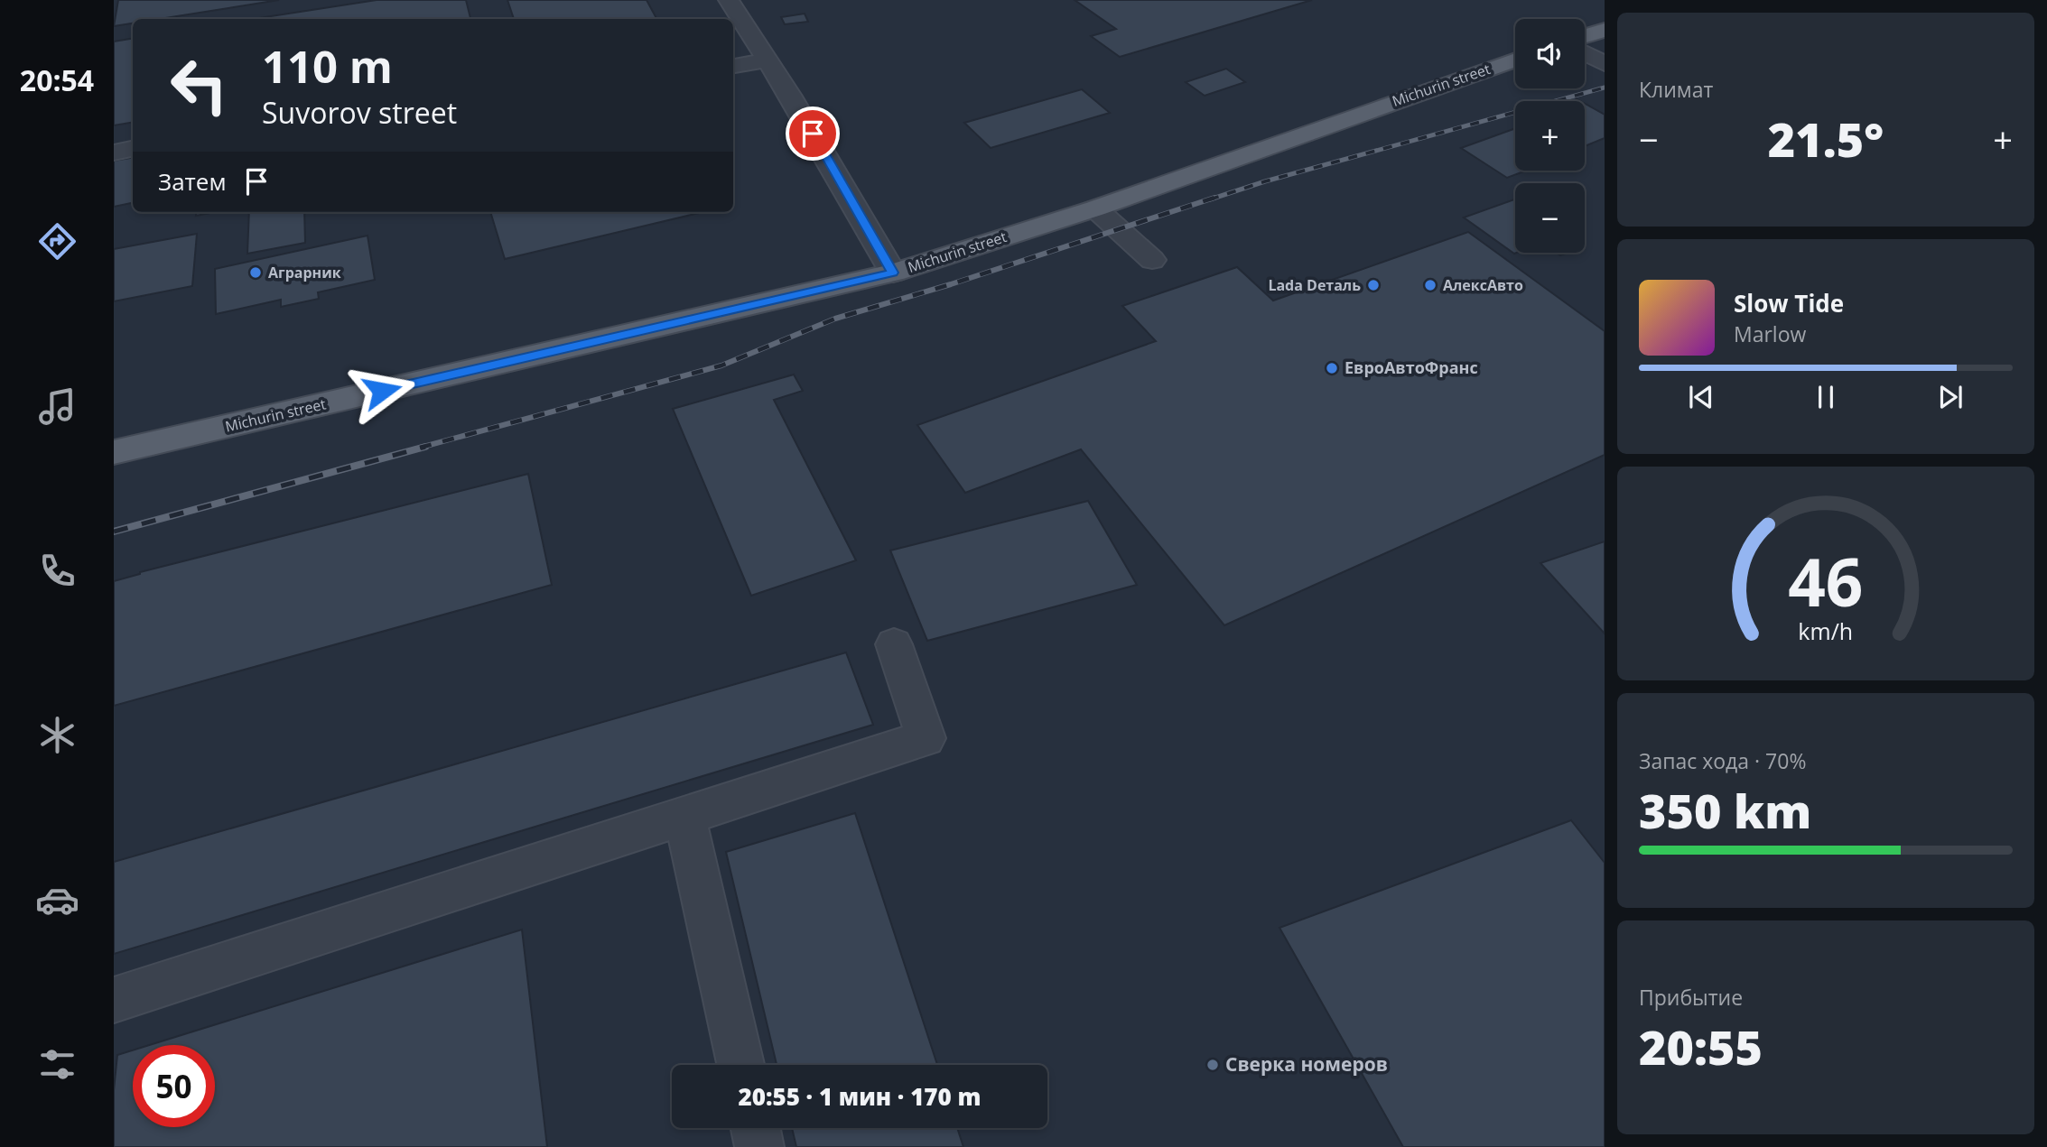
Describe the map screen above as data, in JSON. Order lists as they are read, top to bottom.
{
  "streets": {
    "main road": ["Michurin street"]
  },
  "places": [
    "Аграрник",
    "Lada Dеталь",
    "АлексАвто",
    "ЕвроАвтоФранс",
    "Сверка номеров"
  ],
  "page": {
    "tabs": "20:54",
    "tile": [
      "Климат",
      ["Запас хода · 70%", "350 km"],
      ["Прибытие", "20:55"]
    ],
    "map_buttons": ["+", "−"],
    "turn": ["110 m", "Suvorov street"],
    "heat": ["−", "21.5°", "+"],
    "then": "Затем",
    "song": ["Slow Tide", "Marlow"],
    "limit": "50",
    "trip": "20:55 · 1 мин · 170 m",
    "gauge": ["46", "km/h"]
  }
}
